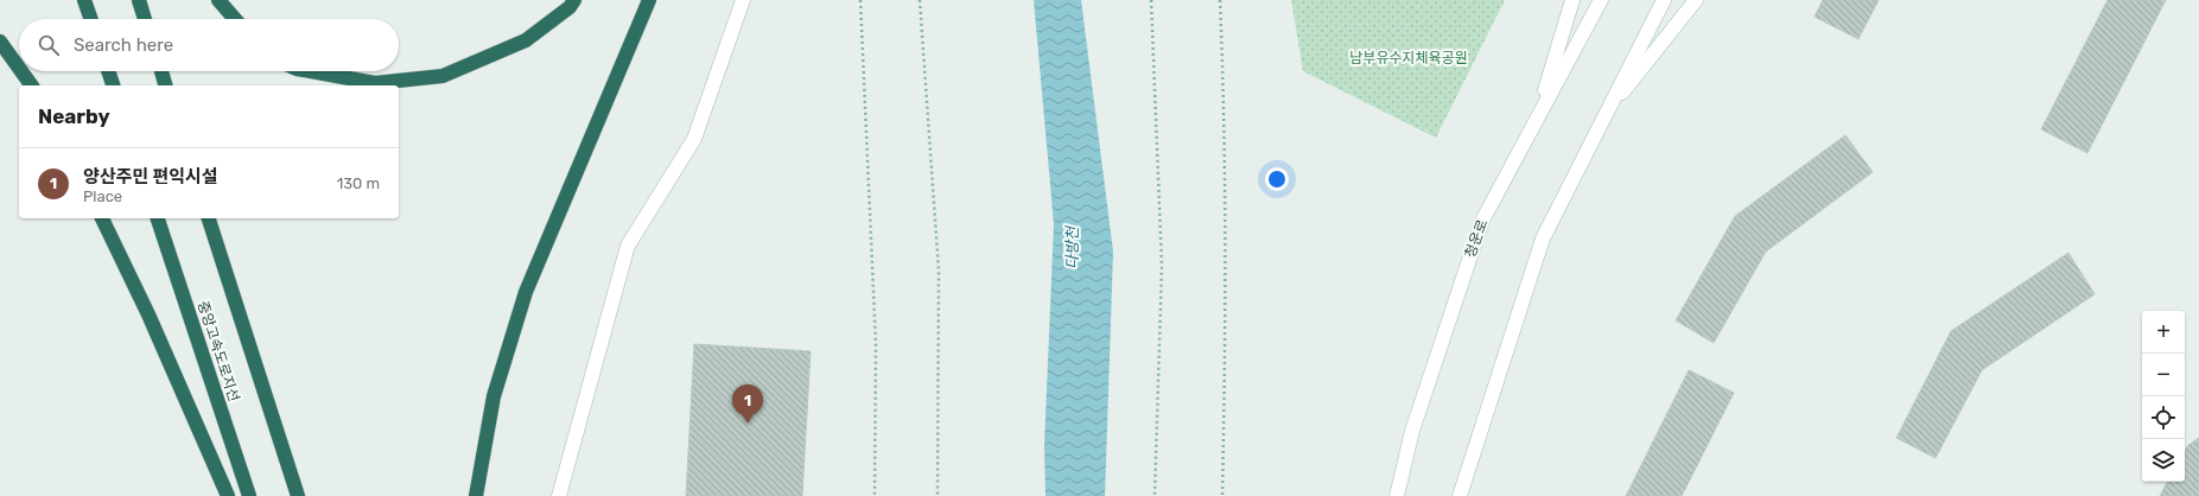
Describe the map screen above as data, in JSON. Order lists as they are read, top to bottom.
{
  "streets": {
    "highway": ["중앙고속도로지선"],
    "main road": ["청운로"]
  },
  "water": ["다방천"],
  "parks": ["남부유수지체육공원"],
  "page": {
    "search": "Search here",
    "heading": "Nearby",
    "list": [
      {
        "mark": "1",
        "name": "양산주민 편익시설",
        "note": "Place",
        "value": "130 m"
      }
    ],
    "map_buttons": ["+", "−"],
    "pins": "1"
  }
}
